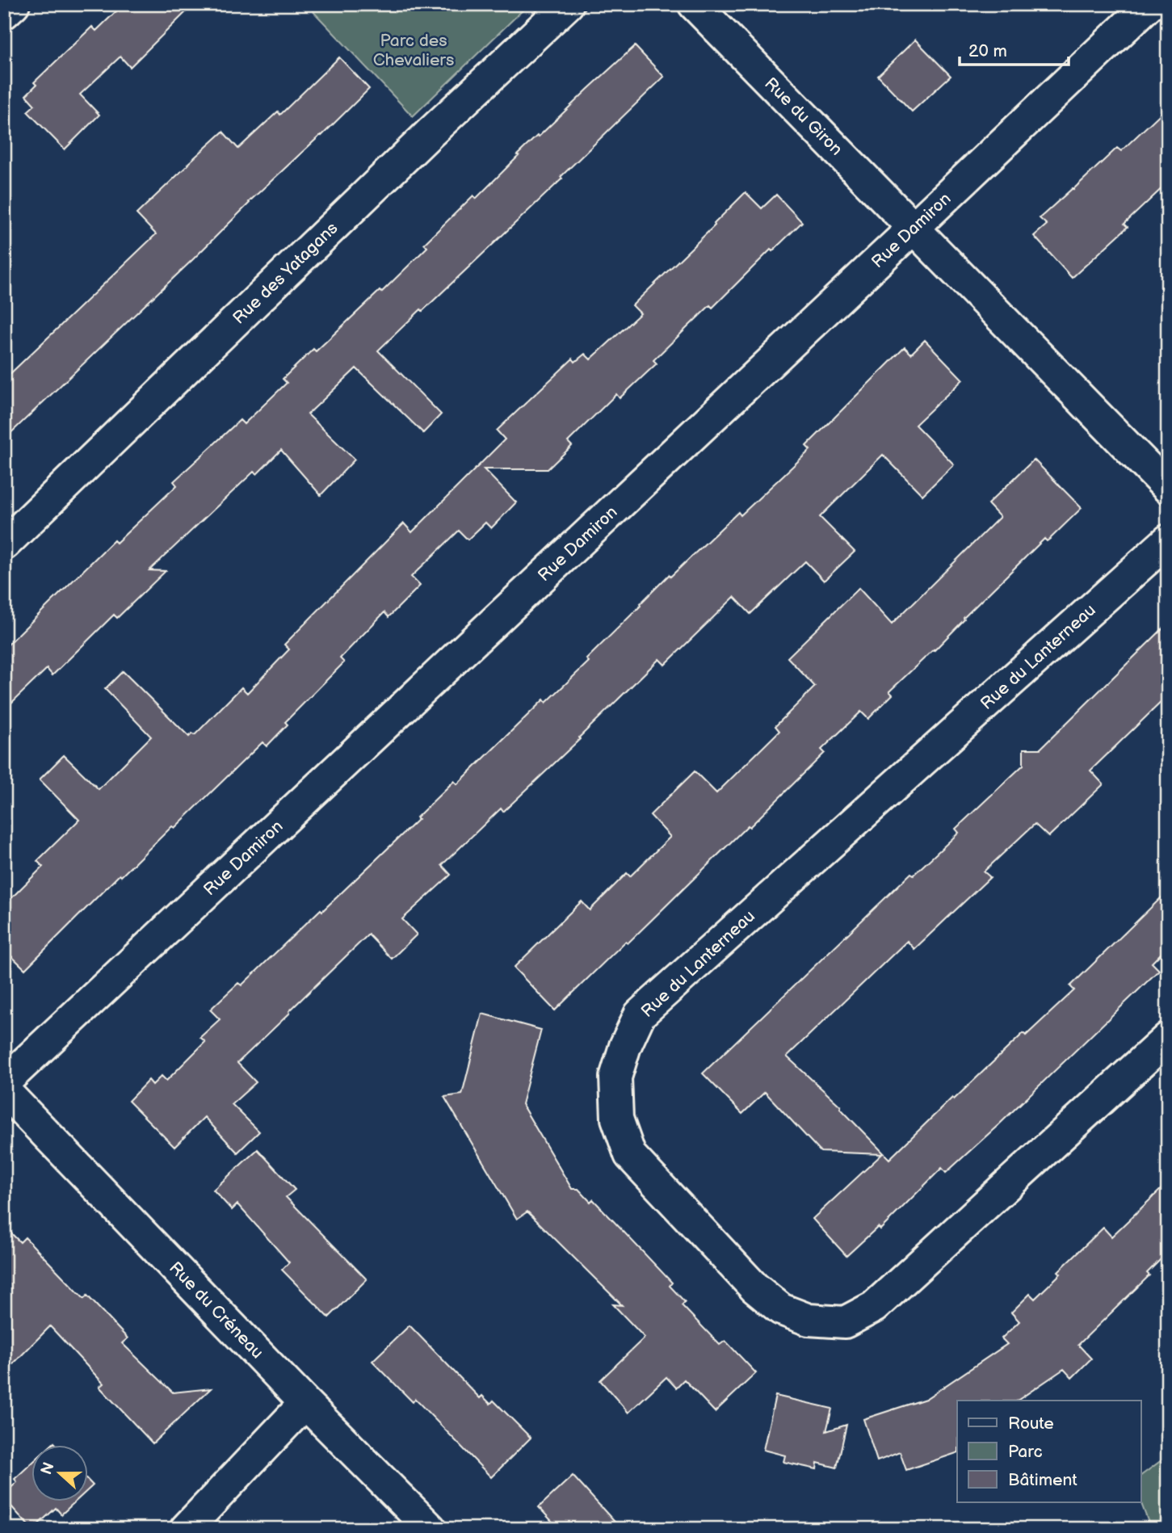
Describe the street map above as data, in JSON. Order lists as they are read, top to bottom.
{
  "streets": {
    "street": [
      "Rue du Giron",
      "Rue Damiron",
      "Rue des Yatagans",
      "Rue du Lanterneau",
      "Rue du Créneau"
    ]
  },
  "crossings": [
    ["Rue du Giron", "Rue Damiron"]
  ],
  "parks": ["Parc des Chevaliers"],
  "legend": ["Route", "Parc", "Bâtiment"],
  "scale_bar": "20 m",
  "north": "left"
}
